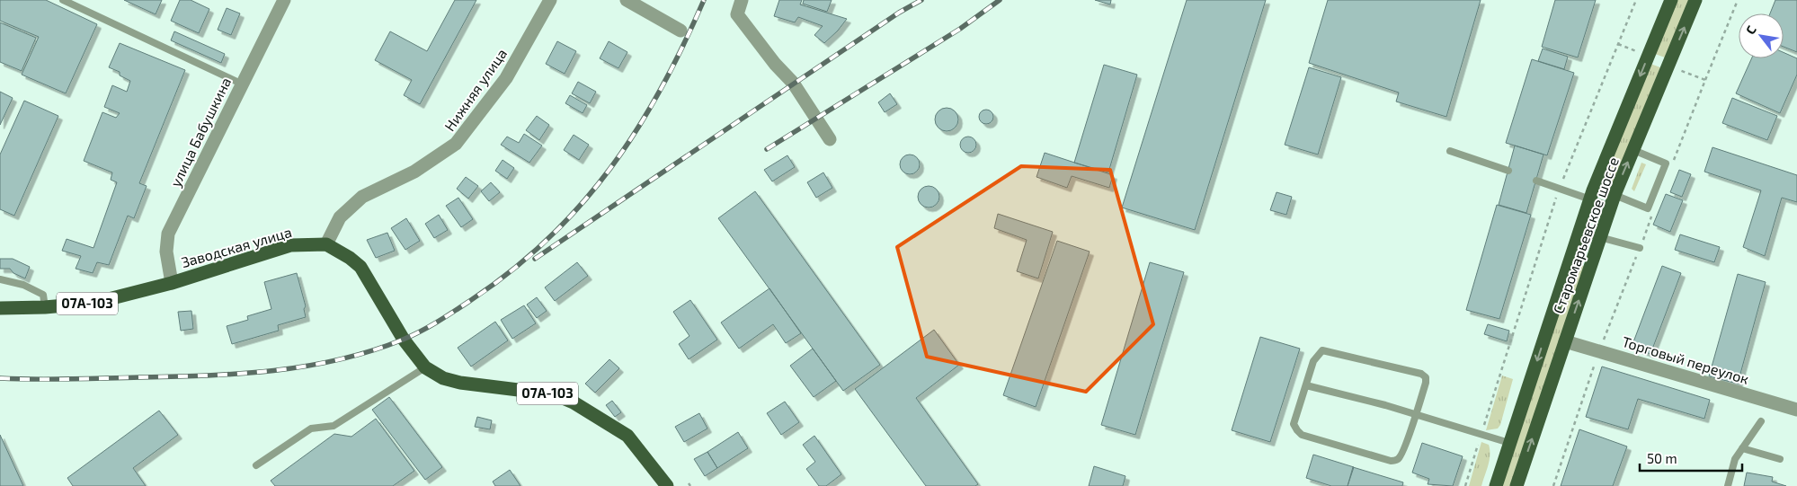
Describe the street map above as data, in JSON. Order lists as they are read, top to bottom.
{
  "streets": {
    "main road": ["Старомарьевское шоссе", "Заводская улица", "07А-103"],
    "street": ["Нижняя улица", "улица Бабушкина", "Торговый переулок"]
  },
  "crossings": [
    ["Нижняя улица", "Заводская улица"],
    ["Нижняя улица", "07А-103"],
    ["улица Бабушкина", "Заводская улица"],
    ["улица Бабушкина", "07А-103"],
    ["Старомарьевское шоссе", "Торговый переулок"],
    ["Заводская улица", "07А-103"]
  ],
  "scale_bar": "50 m",
  "north": "top left"
}
